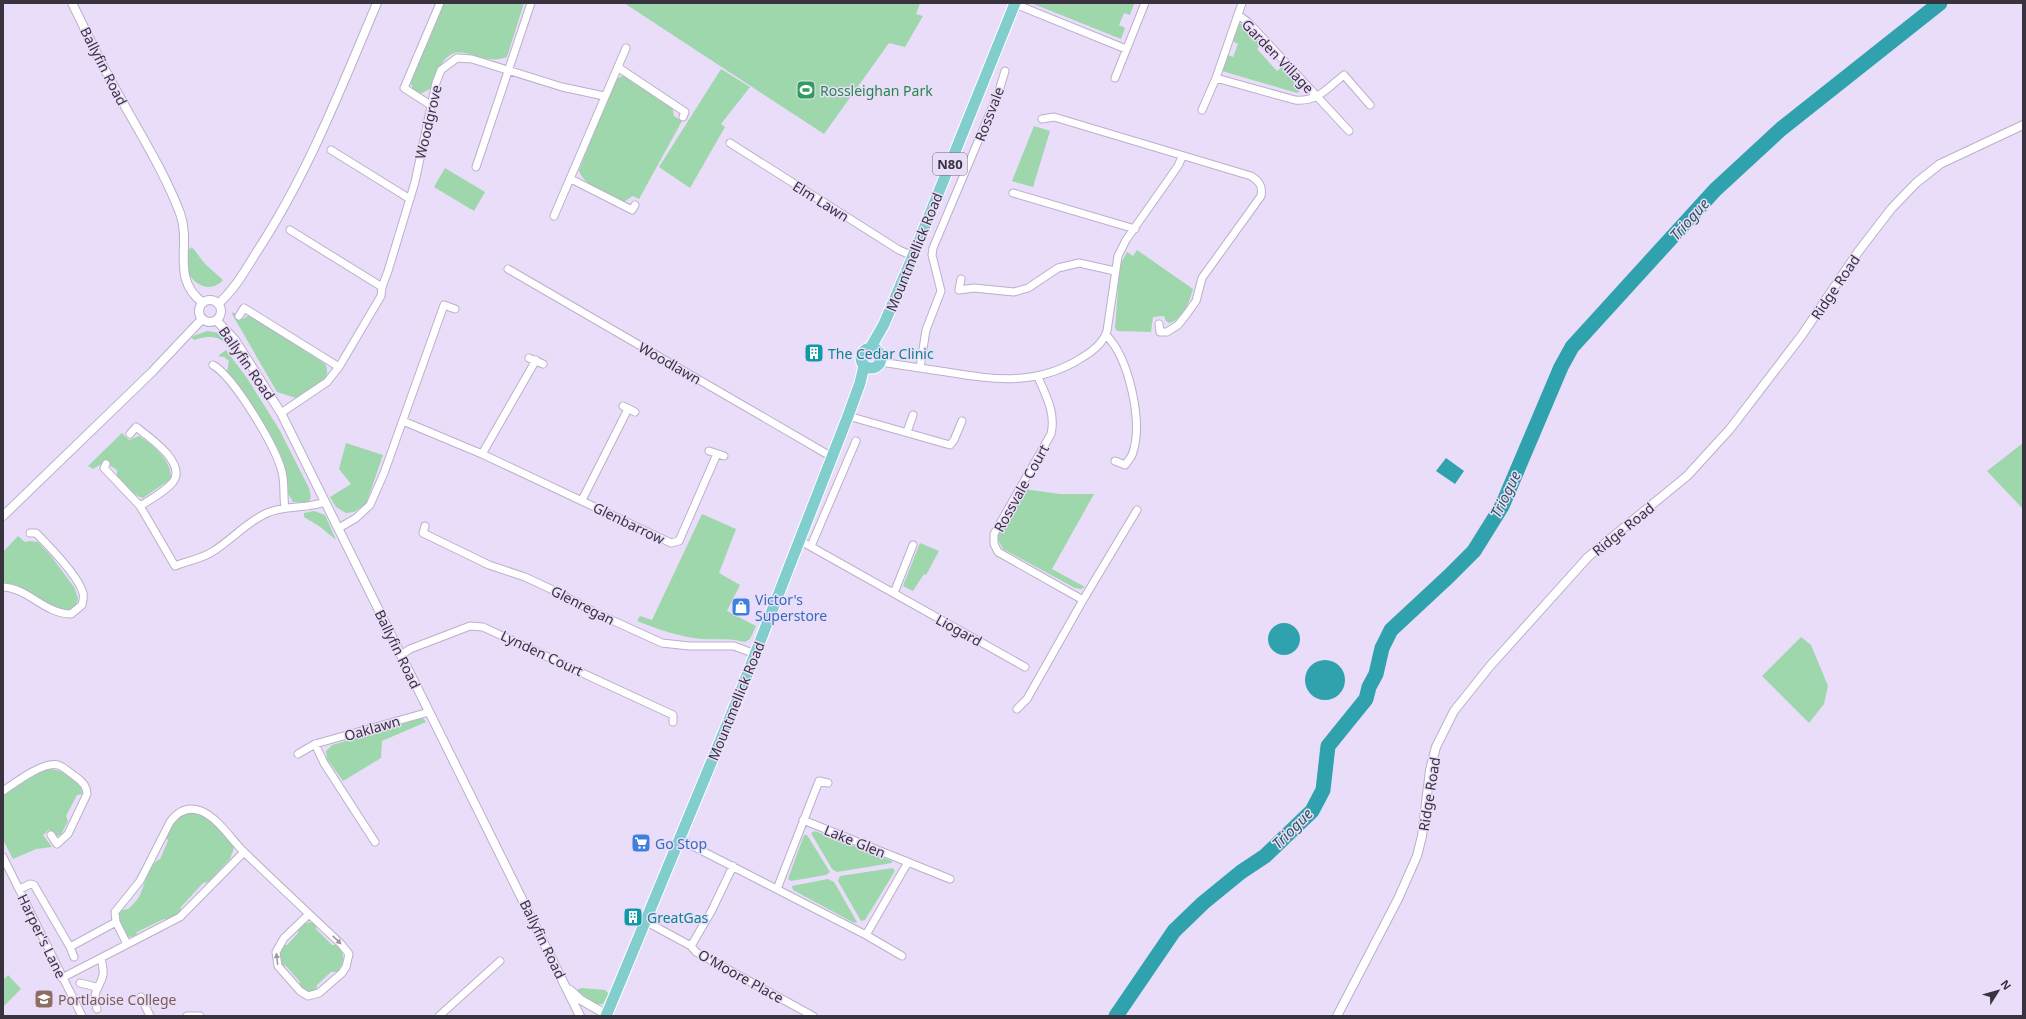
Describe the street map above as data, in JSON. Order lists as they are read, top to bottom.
{
  "streets": {
    "main road": ["N80", "Mountmellick Road"],
    "street": [
      "Garden Village",
      "Ballyfin Road",
      "Rossvale",
      "Woodgrove",
      "Elm Lawn",
      "Ridge Road",
      "Woodlawn",
      "Rossvale Court",
      "Glenbarrow",
      "Glenregan",
      "Liogard",
      "Lynden Court",
      "Oaklawn",
      "Lake Glen",
      "Harper's Lane",
      "O'Moore Place"
    ]
  },
  "crossings": [
    ["Ballyfin Road", "Woodgrove"],
    ["Ballyfin Road", "Mountmellick Road"],
    ["Ballyfin Road", "Lynden Court"],
    ["Ballyfin Road", "Oaklawn"],
    ["N80", "Mountmellick Road"],
    ["Elm Lawn", "Mountmellick Road"],
    ["Mountmellick Road", "Woodlawn"],
    ["Mountmellick Road", "Glenregan"],
    ["Mountmellick Road", "Liogard"],
    ["Mountmellick Road", "O'Moore Place"]
  ],
  "water": ["Triogue"],
  "places": {
    "sports": ["Rossleighan Park"],
    "building": ["The Cedar Clinic", "GreatGas"],
    "shop": ["Victor's Superstore"],
    "supermarket": ["Go Stop"],
    "school or university": ["Portlaoise College"]
  },
  "north": "top right"
}
